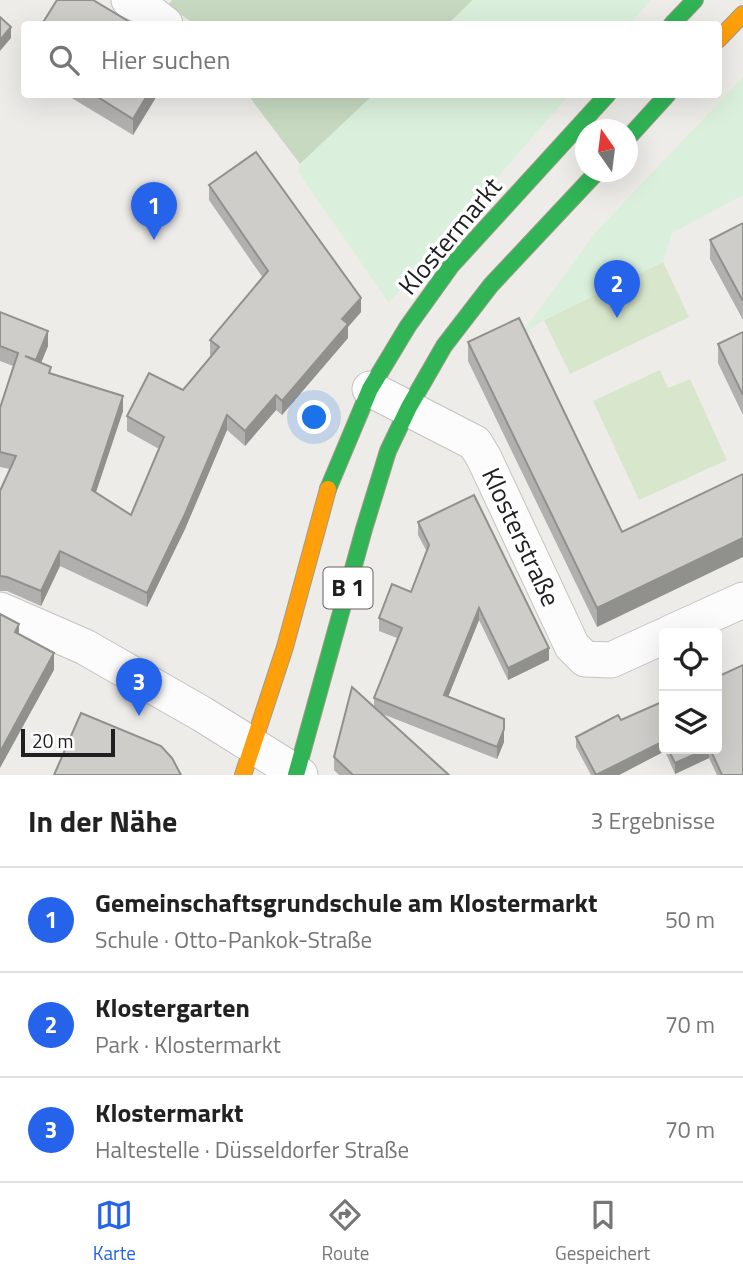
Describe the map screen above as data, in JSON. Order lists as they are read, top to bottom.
{
  "streets": {
    "main road": ["Klostermarkt", "B 1"],
    "street": ["Klosterstraße"]
  },
  "crossings": [
    ["Klostermarkt", "Klosterstraße"],
    ["Klosterstraße", "B 1"]
  ],
  "scale_bar": "20 m",
  "north": "top",
  "page": {
    "search": "Hier suchen",
    "pins": ["1", "2", "3"],
    "scale": "20 m",
    "heading": ["In der Nähe", "3 Ergebnisse"],
    "list": [
      {
        "mark": "1",
        "name": "Gemeinschaftsgrundschule am Klostermarkt",
        "note": "Schule · Otto-Pankok-Straße",
        "value": "50 m"
      },
      {
        "mark": "2",
        "name": "Klostergarten",
        "note": "Park · Klostermarkt",
        "value": "70 m"
      },
      {
        "mark": "3",
        "name": "Klostermarkt",
        "note": "Haltestelle · Düsseldorfer Straße",
        "value": "70 m"
      }
    ],
    "nav": ["Karte", "Route", "Gespeichert"]
  }
}
